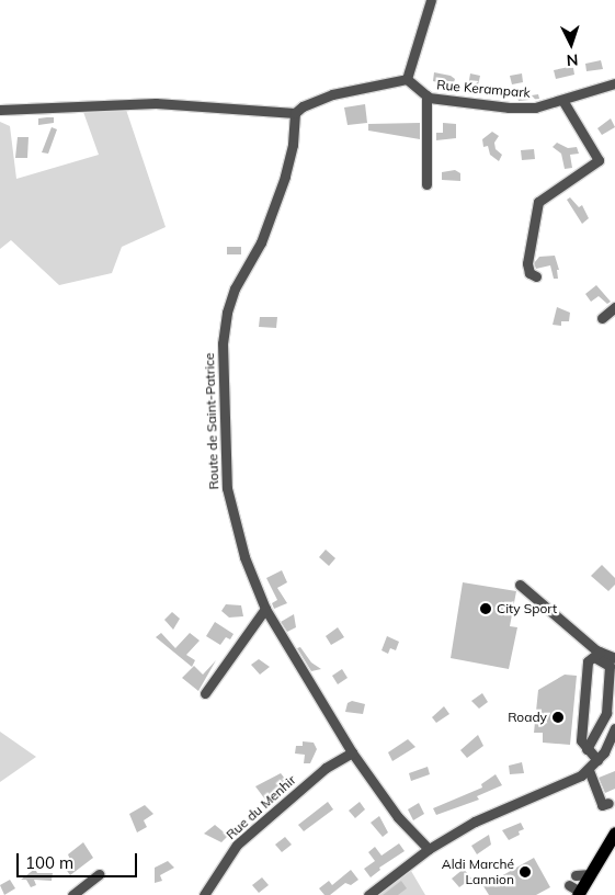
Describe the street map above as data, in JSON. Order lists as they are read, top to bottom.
{
  "streets": {
    "street": ["Rue Kerampark", "Route de Saint-Patrice", "Rue du Menhir"]
  },
  "crossings": [
    ["Route de Saint-Patrice", "Rue du Menhir"]
  ],
  "places": ["City Sport", "Roady", "Aldi Marché Lannion"],
  "scale_bar": "100 m",
  "north": "bottom"
}
